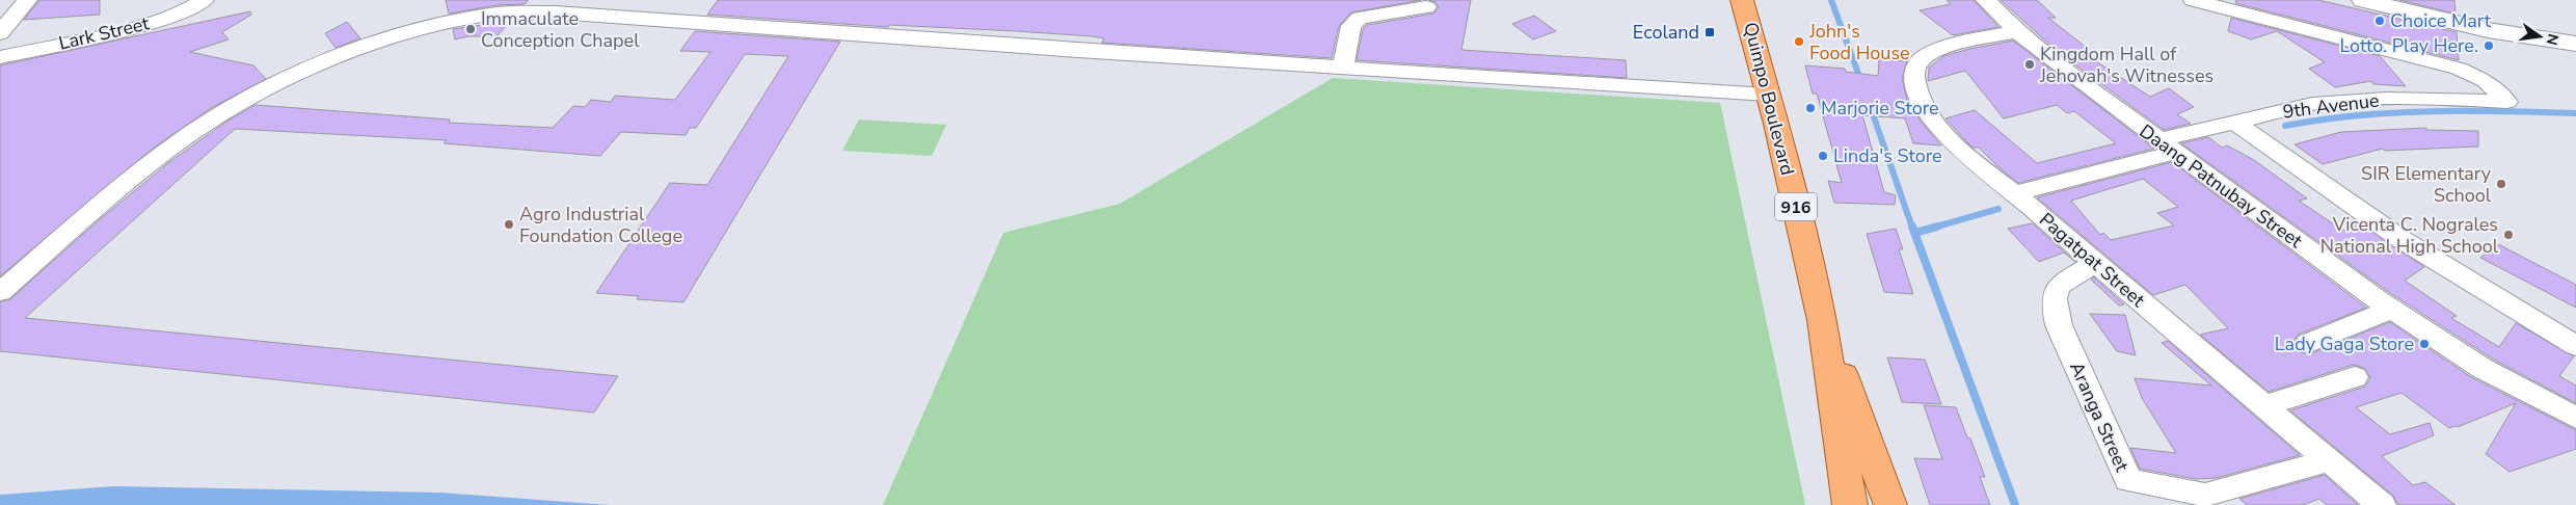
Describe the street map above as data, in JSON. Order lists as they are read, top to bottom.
{
  "streets": {
    "main road": ["Quimpo Boulevard", "916"],
    "street": [
      "Lark Street",
      "9th Avenue",
      "Daang Patnubay Street",
      "Pagatpat Street",
      "Aranga Street"
    ]
  },
  "crossings": [
    ["9th Avenue", "Daang Patnubay Street"],
    ["Daang Patnubay Street", "Pagatpat Street"],
    ["Pagatpat Street", "Aranga Street"]
  ],
  "places": {
    "other": [
      "Choice Mart",
      "Immaculate Conception Chapel",
      "John's Food House",
      "Lotto. Play Here.",
      "Kingdom Hall of Jehovah's Witnesses",
      "Marjorie Store",
      "Linda's Store",
      "SIR Elementary School",
      "Agro Industrial Foundation College",
      "Vicenta C. Nograles National High School",
      "Lady Gaga Store"
    ],
    "transit": ["Ecoland"]
  },
  "north": "right"
}
